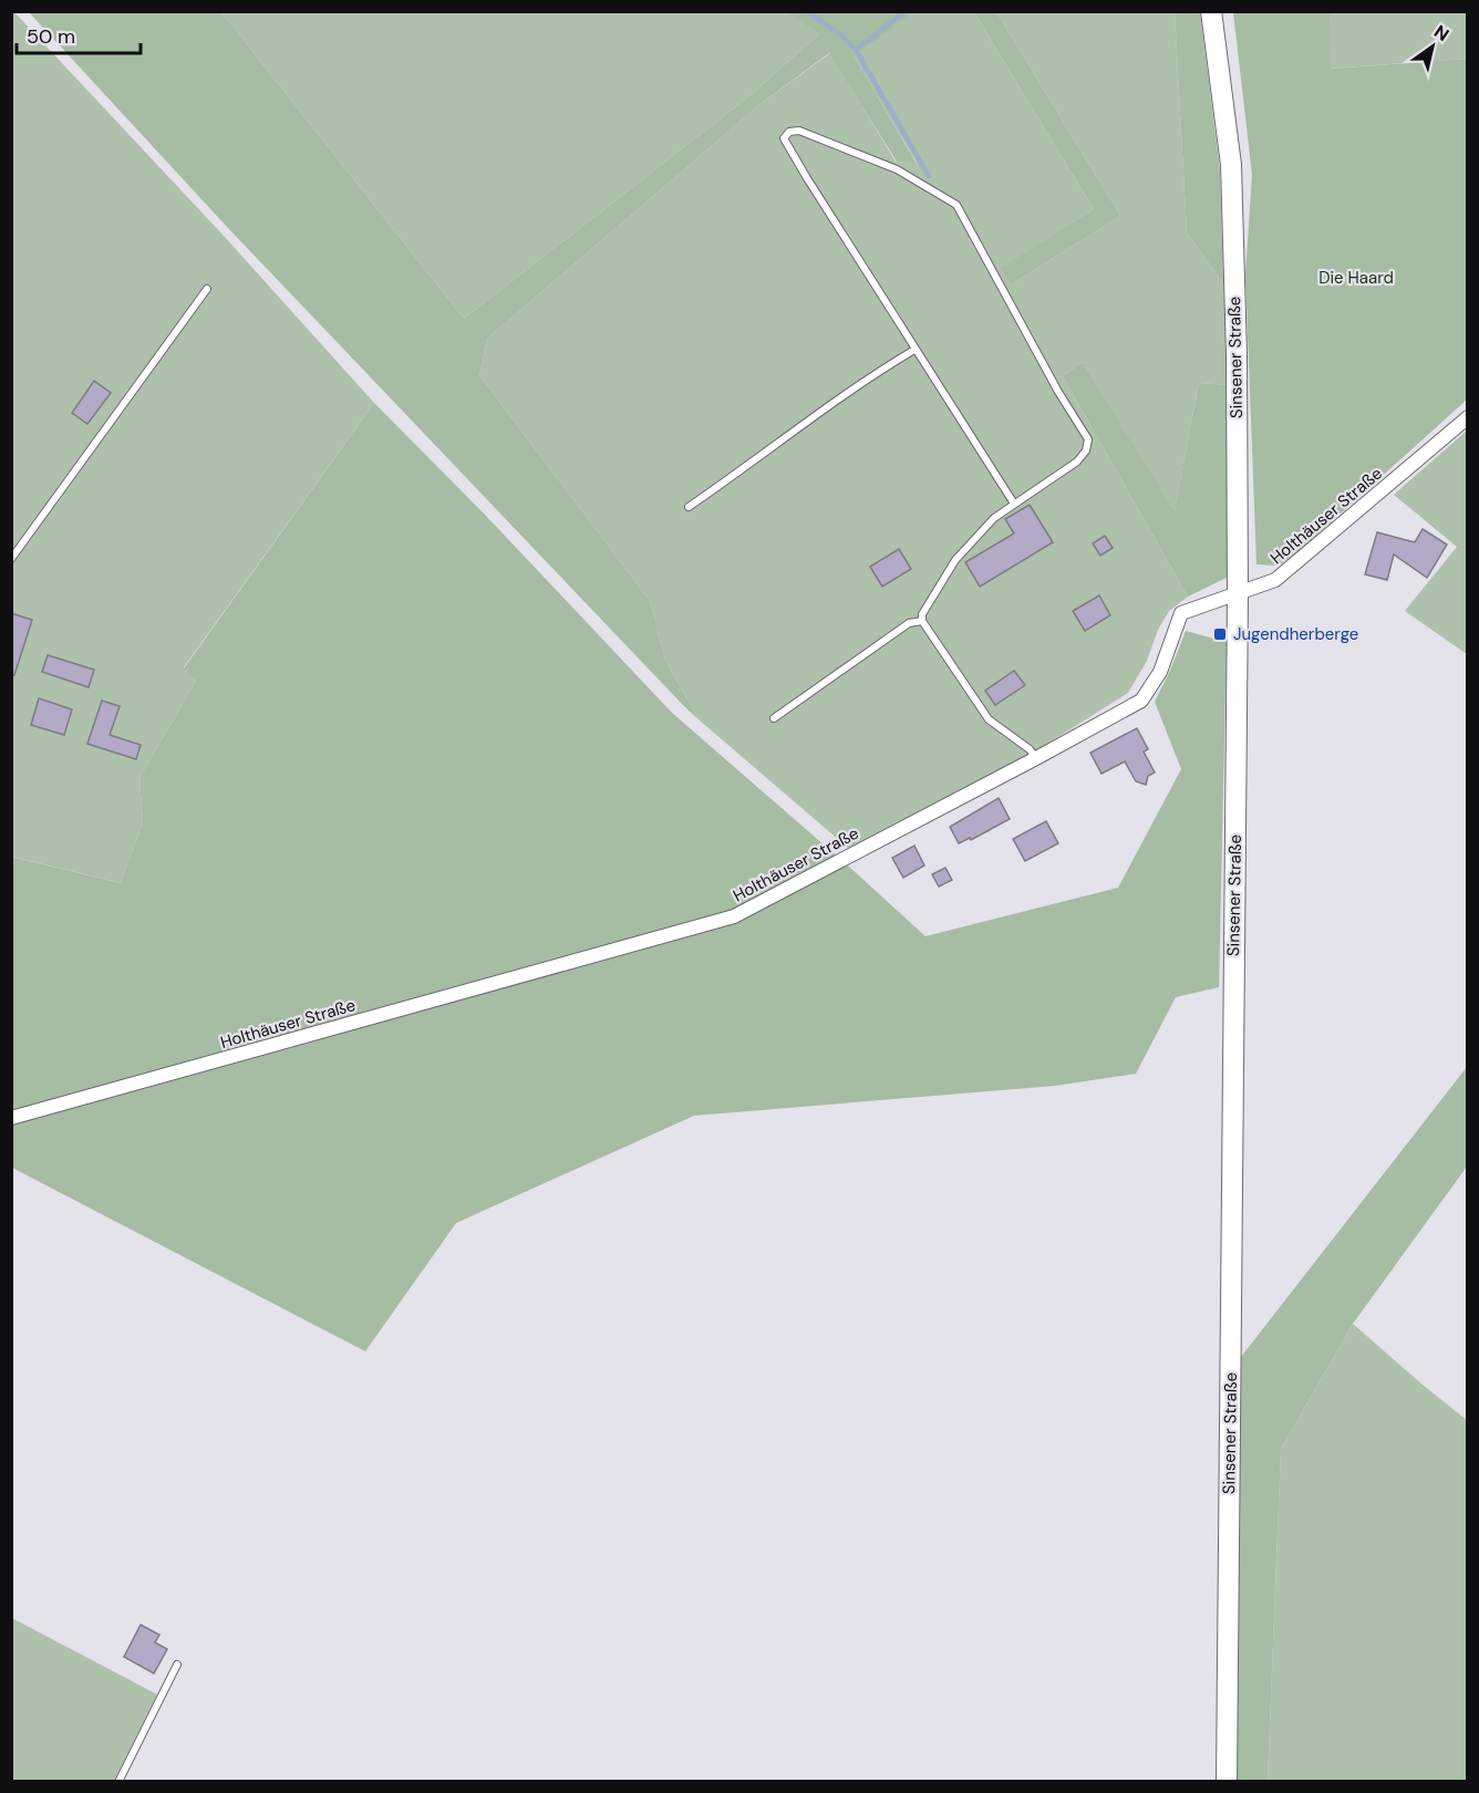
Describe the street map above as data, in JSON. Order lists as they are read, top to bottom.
{
  "streets": {
    "main road": ["Sinsener Straße"],
    "street": ["Holthäuser Straße"]
  },
  "crossings": [
    ["Sinsener Straße", "Holthäuser Straße"]
  ],
  "parks": ["Die Haard"],
  "places": {
    "transit": ["Jugendherberge"]
  },
  "scale_bar": "50 m",
  "north": "top right"
}
